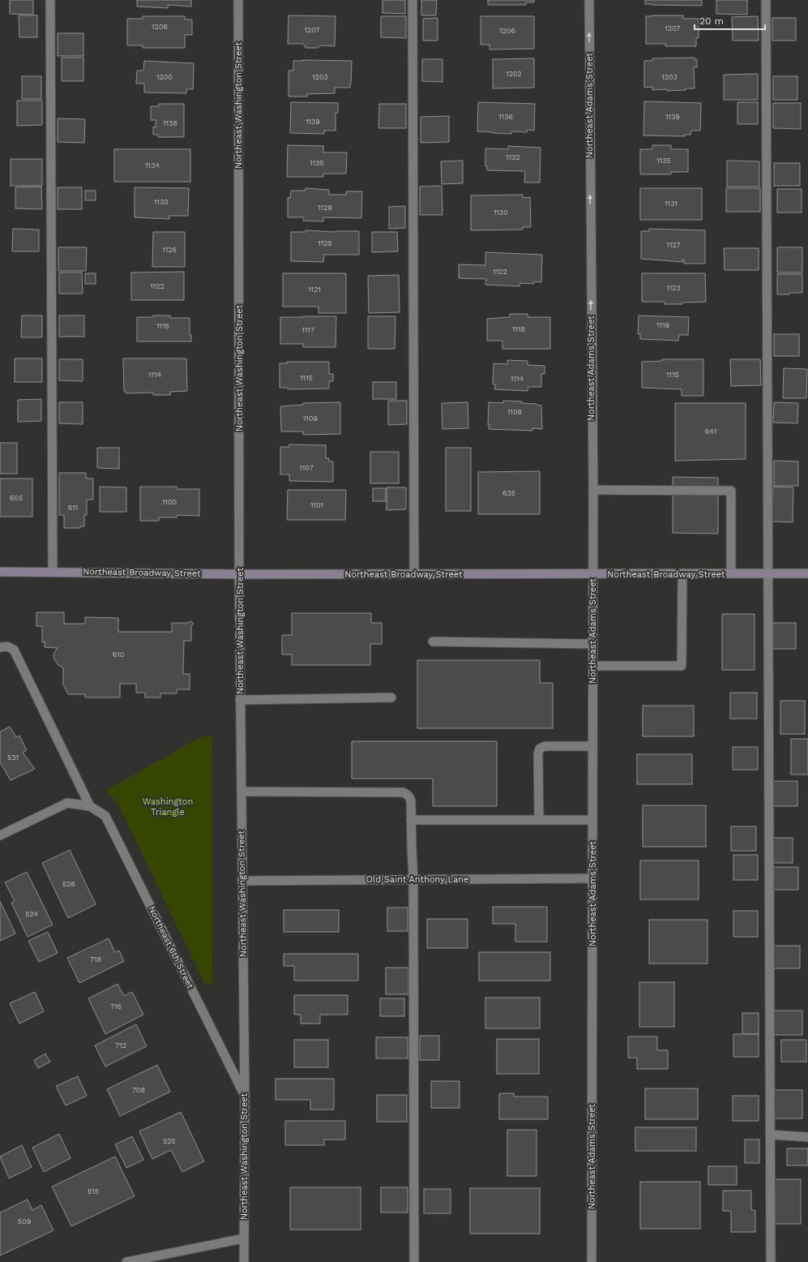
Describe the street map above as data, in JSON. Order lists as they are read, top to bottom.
{
  "streets": {
    "main road": ["Northeast Broadway Street"],
    "street": [
      "Northeast Washington Street",
      "Northeast Adams Street",
      "Old Saint Anthony Lane",
      "Northeast 6th Street"
    ]
  },
  "crossings": [
    ["Northeast Washington Street", "Northeast Broadway Street"],
    ["Northeast Washington Street", "Old Saint Anthony Lane"],
    ["Northeast Washington Street", "Northeast 6th Street"],
    ["Northeast Adams Street", "Northeast Broadway Street"],
    ["Northeast Adams Street", "Old Saint Anthony Lane"]
  ],
  "one_way": ["Northeast Adams Street"],
  "parks": ["Washington Triangle"],
  "house_numbers": [
    "1206",
    "1207",
    "1207",
    "1206",
    "1202",
    "1200",
    "1203",
    "1203",
    "1136",
    "1139",
    "1139",
    "1138",
    "1132",
    "1135",
    "1135",
    "1134",
    "1130",
    "1131",
    "1129",
    "1130",
    "1125",
    "1127",
    "1126",
    "1122",
    "1122",
    "1123",
    "1121",
    "1119",
    "1116",
    "1118",
    "1117",
    "1114",
    "1115",
    "1115",
    "1114",
    "1108",
    "1109",
    "641",
    "1107",
    "635",
    "605",
    "1100",
    "1101",
    "611",
    "610",
    "531",
    "526",
    "524",
    "718",
    "716",
    "712",
    "708",
    "525",
    "515",
    "509"
  ],
  "scale_bar": "20 m"
}
